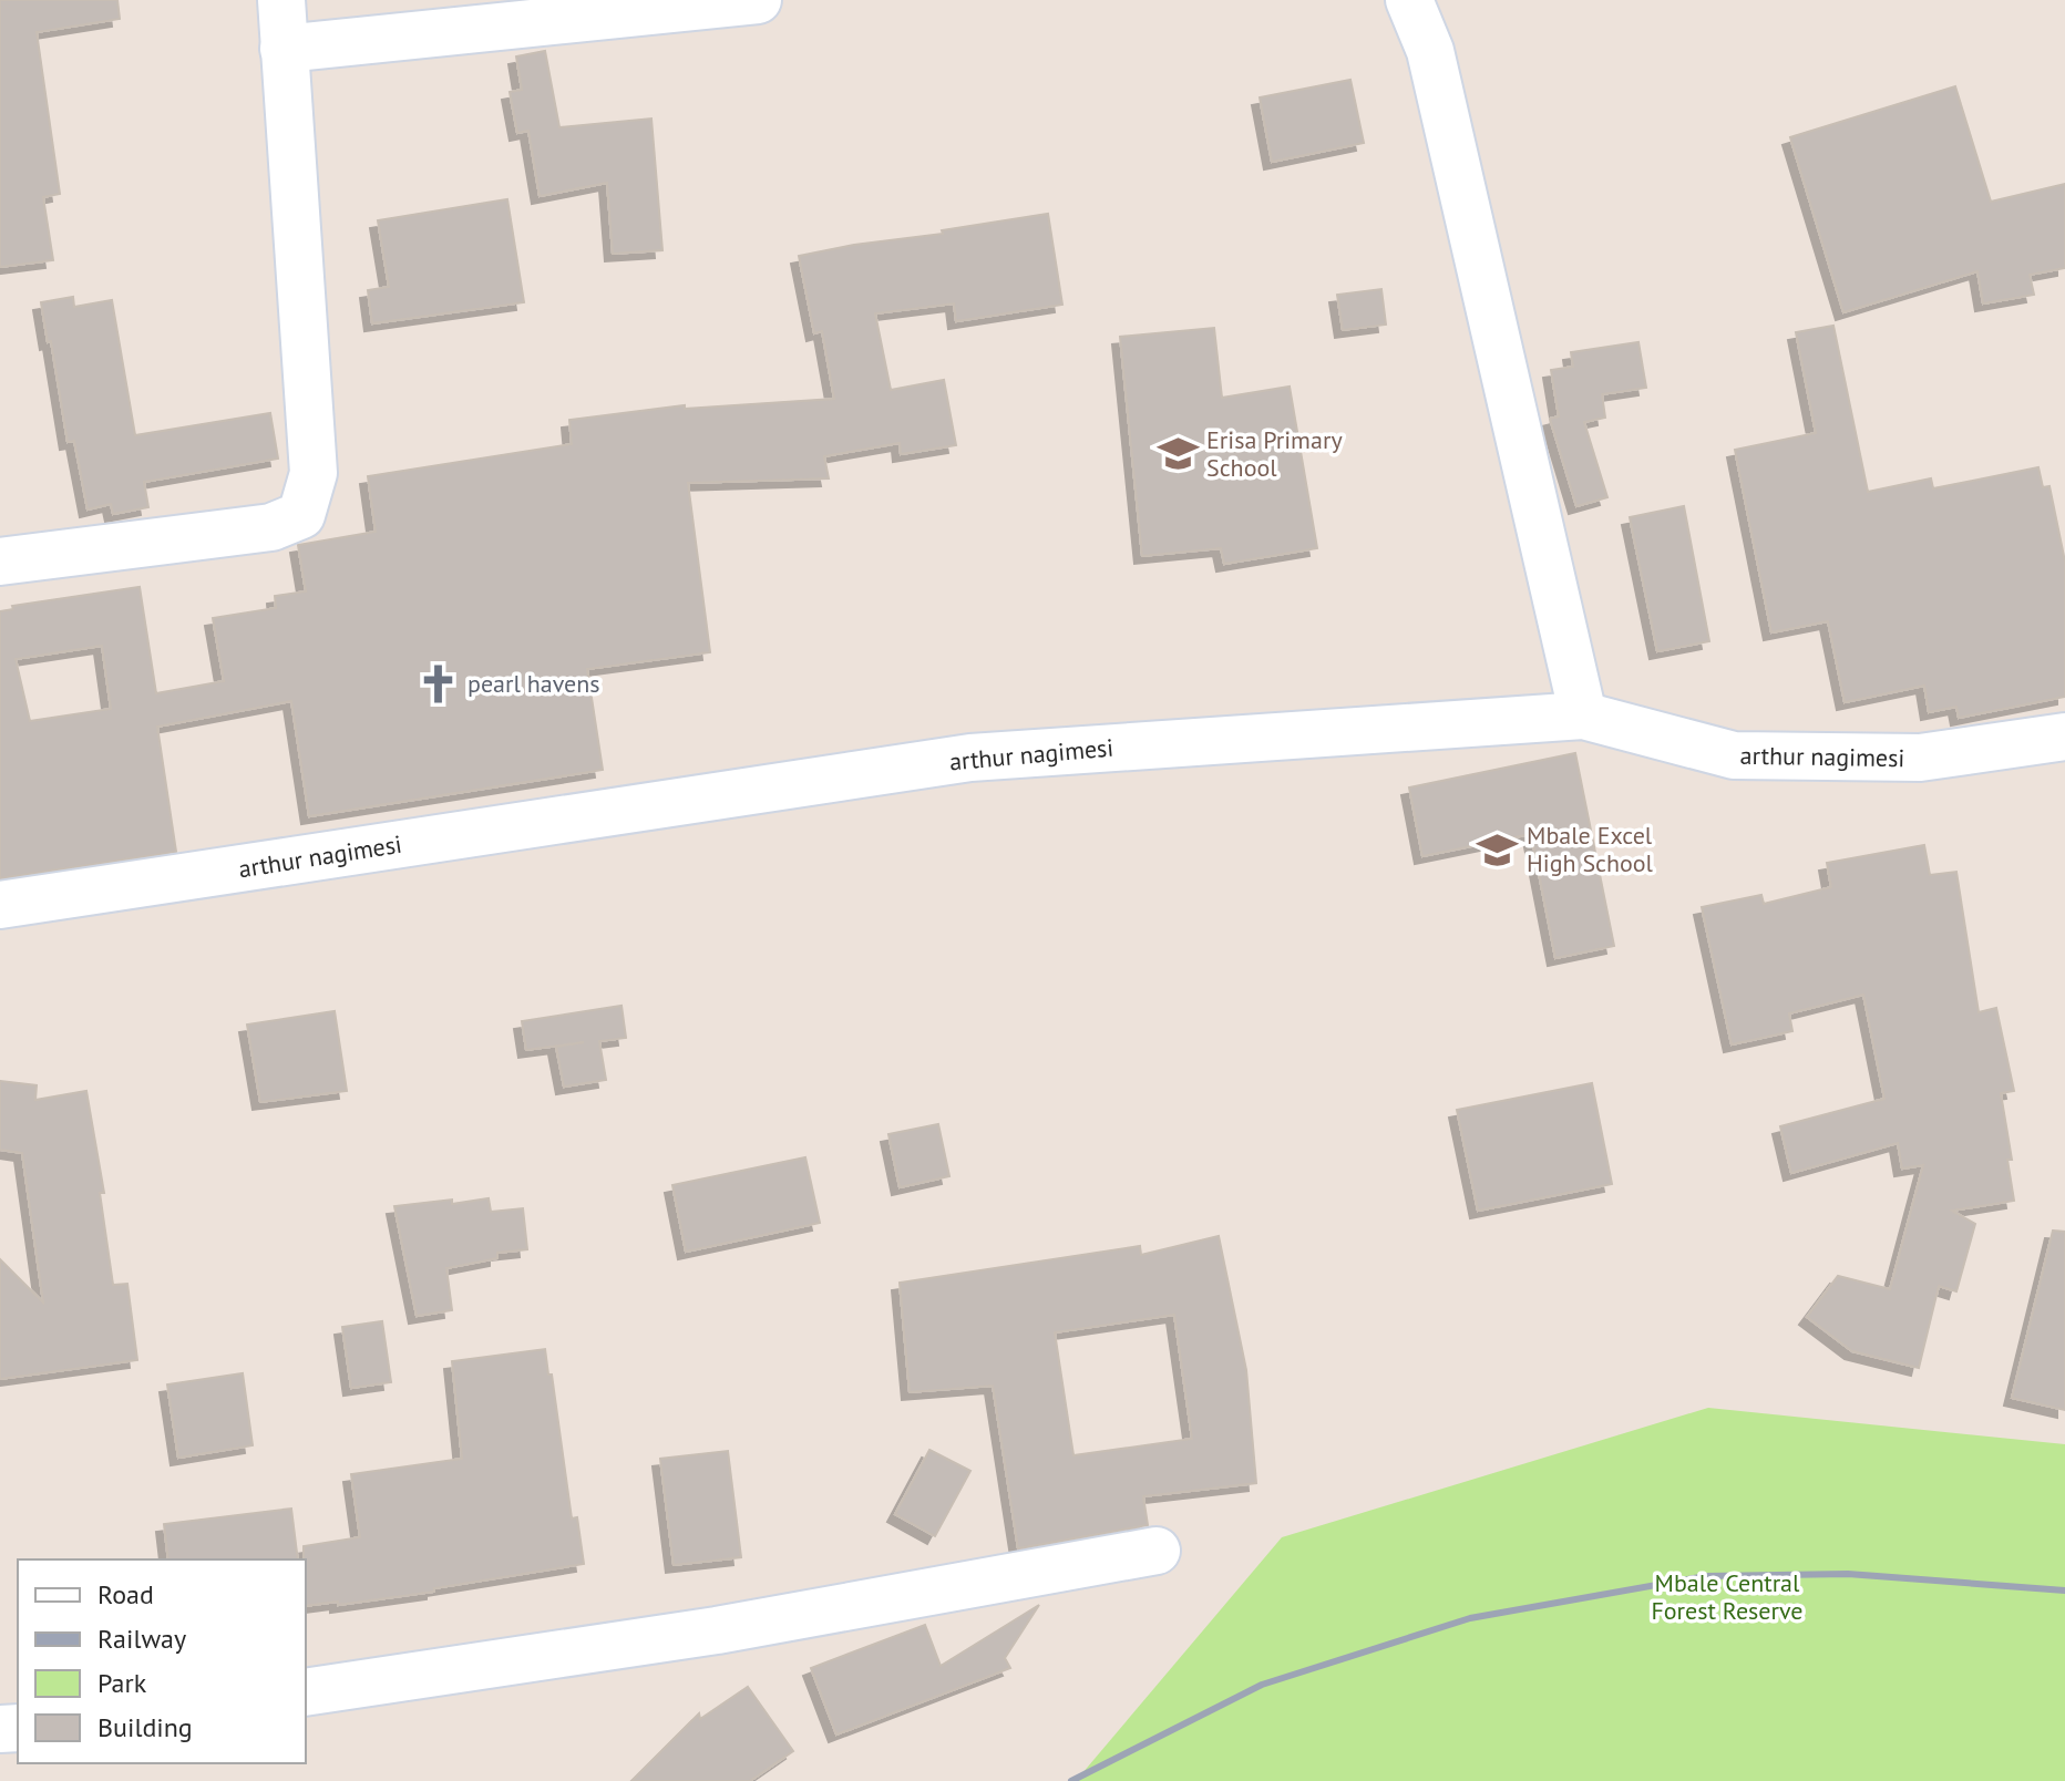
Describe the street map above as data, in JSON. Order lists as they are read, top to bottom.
{
  "streets": {
    "street": ["arthur nagimesi"]
  },
  "parks": ["Mbale Central Forest Reserve"],
  "places": {
    "school or university": ["Erisa Primary School", "Mbale Excel High School"],
    "church": ["pearl havens"]
  },
  "legend": [
    "Road",
    "Railway",
    "Park",
    "Building"
  ]
}
